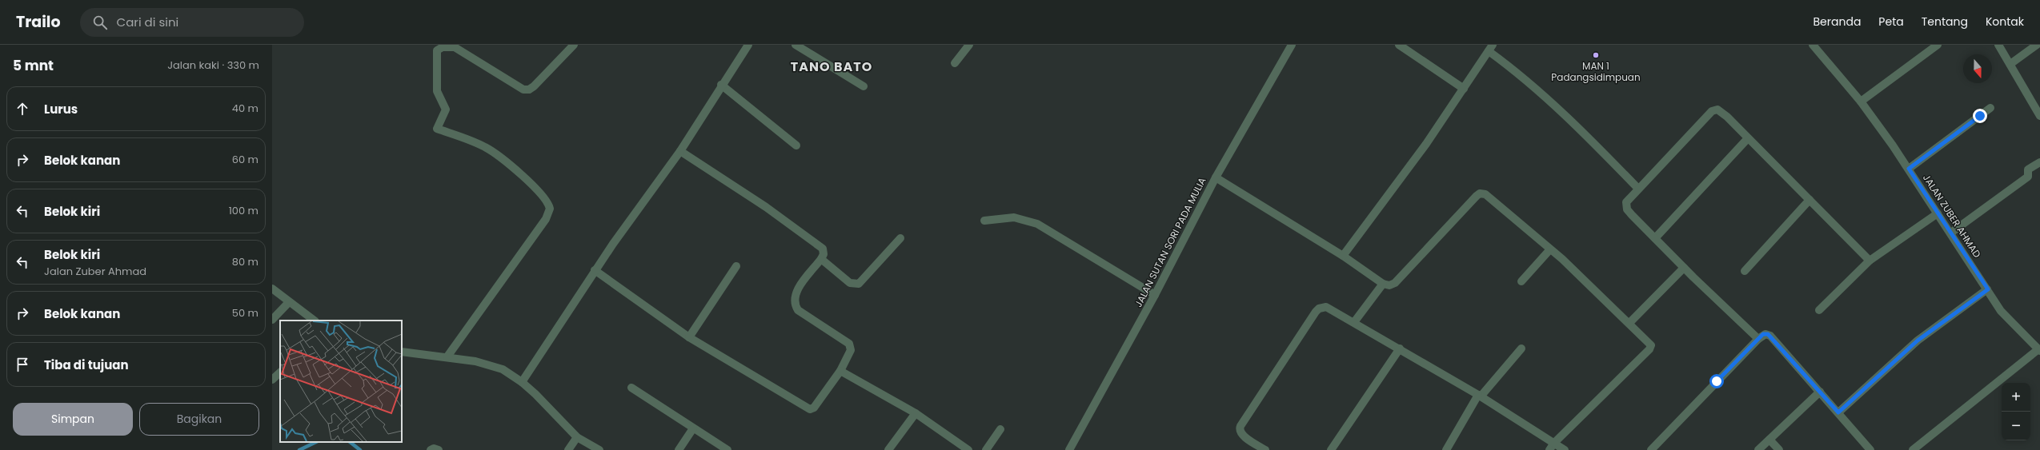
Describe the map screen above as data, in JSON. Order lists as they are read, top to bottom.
{
  "streets": {
    "street": ["JALAN ZUBER AHMAD", "JALAN SUTAN SORI PADA MULIA"]
  },
  "districts": ["TANO BATO"],
  "places": ["MAN 1 Padangsidimpuan"],
  "north": "bottom",
  "page": {
    "header": "Trailo",
    "search": "Cari di sini",
    "nav": [
      "Beranda",
      "Peta",
      "Tentang",
      "Kontak"
    ],
    "heading": ["5 mnt", "Jalan kaki · 330 m"],
    "list": [
      ["Lurus", "40 m"],
      ["Belok kanan", "60 m"],
      ["Belok kiri", "100 m"],
      ["Belok kiri", "Jalan Zuber Ahmad", "80 m"],
      ["Belok kanan", "50 m"],
      "Tiba di tujuan"
    ],
    "map_buttons": ["+", "−"],
    "buttons": ["Simpan", "Bagikan"]
  }
}
